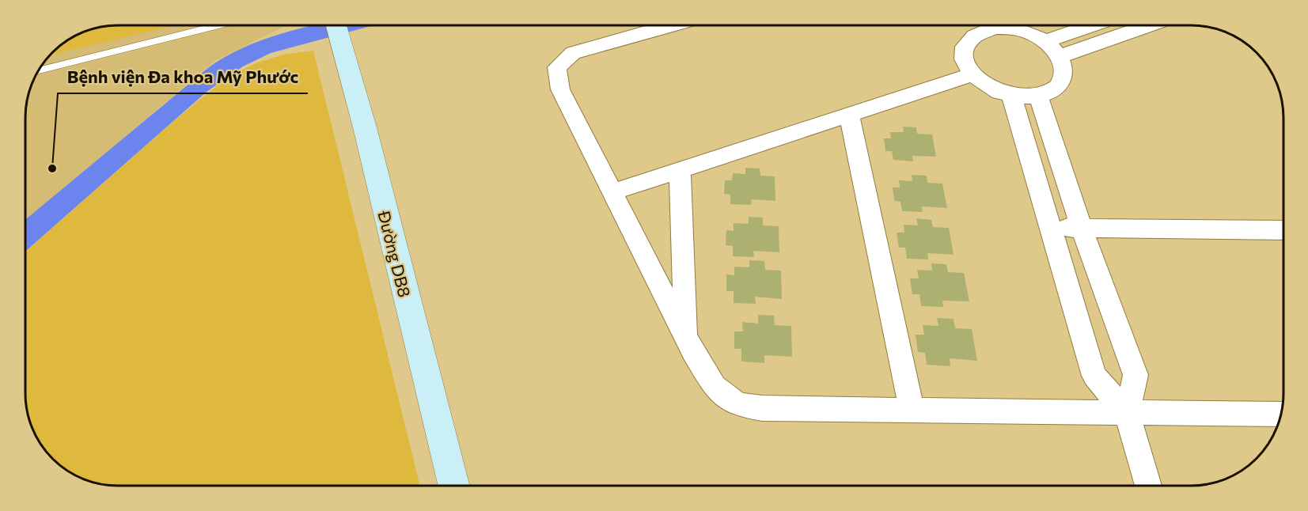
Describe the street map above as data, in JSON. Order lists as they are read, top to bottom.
{
  "streets": {
    "street": ["Đường DB8"]
  },
  "places": ["Bệnh viện Đa khoa Mỹ Phước"]
}
